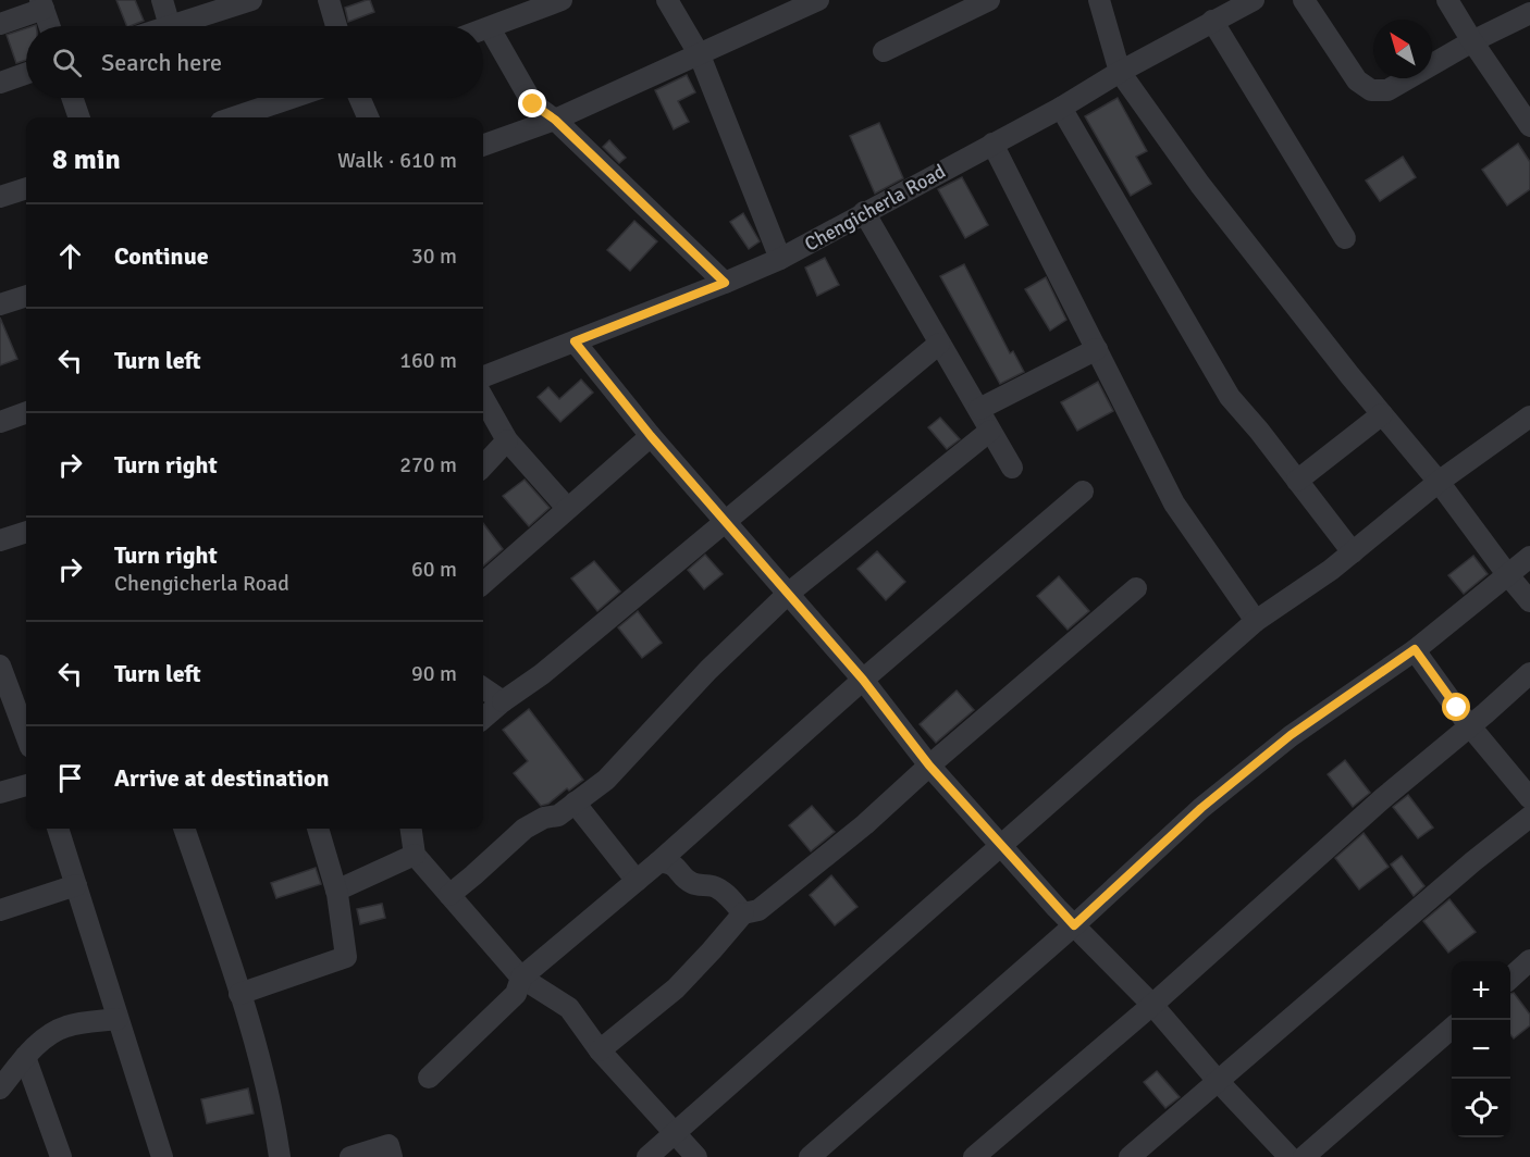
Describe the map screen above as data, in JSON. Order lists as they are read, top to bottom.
{
  "streets": {
    "street": ["Chengicherla Road"]
  },
  "north": "top left",
  "page": {
    "search": "Search here",
    "heading": ["8 min", "Walk · 610 m"],
    "list": [
      ["Continue", "30 m"],
      ["Turn left", "160 m"],
      ["Turn right", "270 m"],
      ["Turn right", "Chengicherla Road", "60 m"],
      ["Turn left", "90 m"],
      "Arrive at destination"
    ],
    "map_buttons": ["+", "−"]
  }
}
